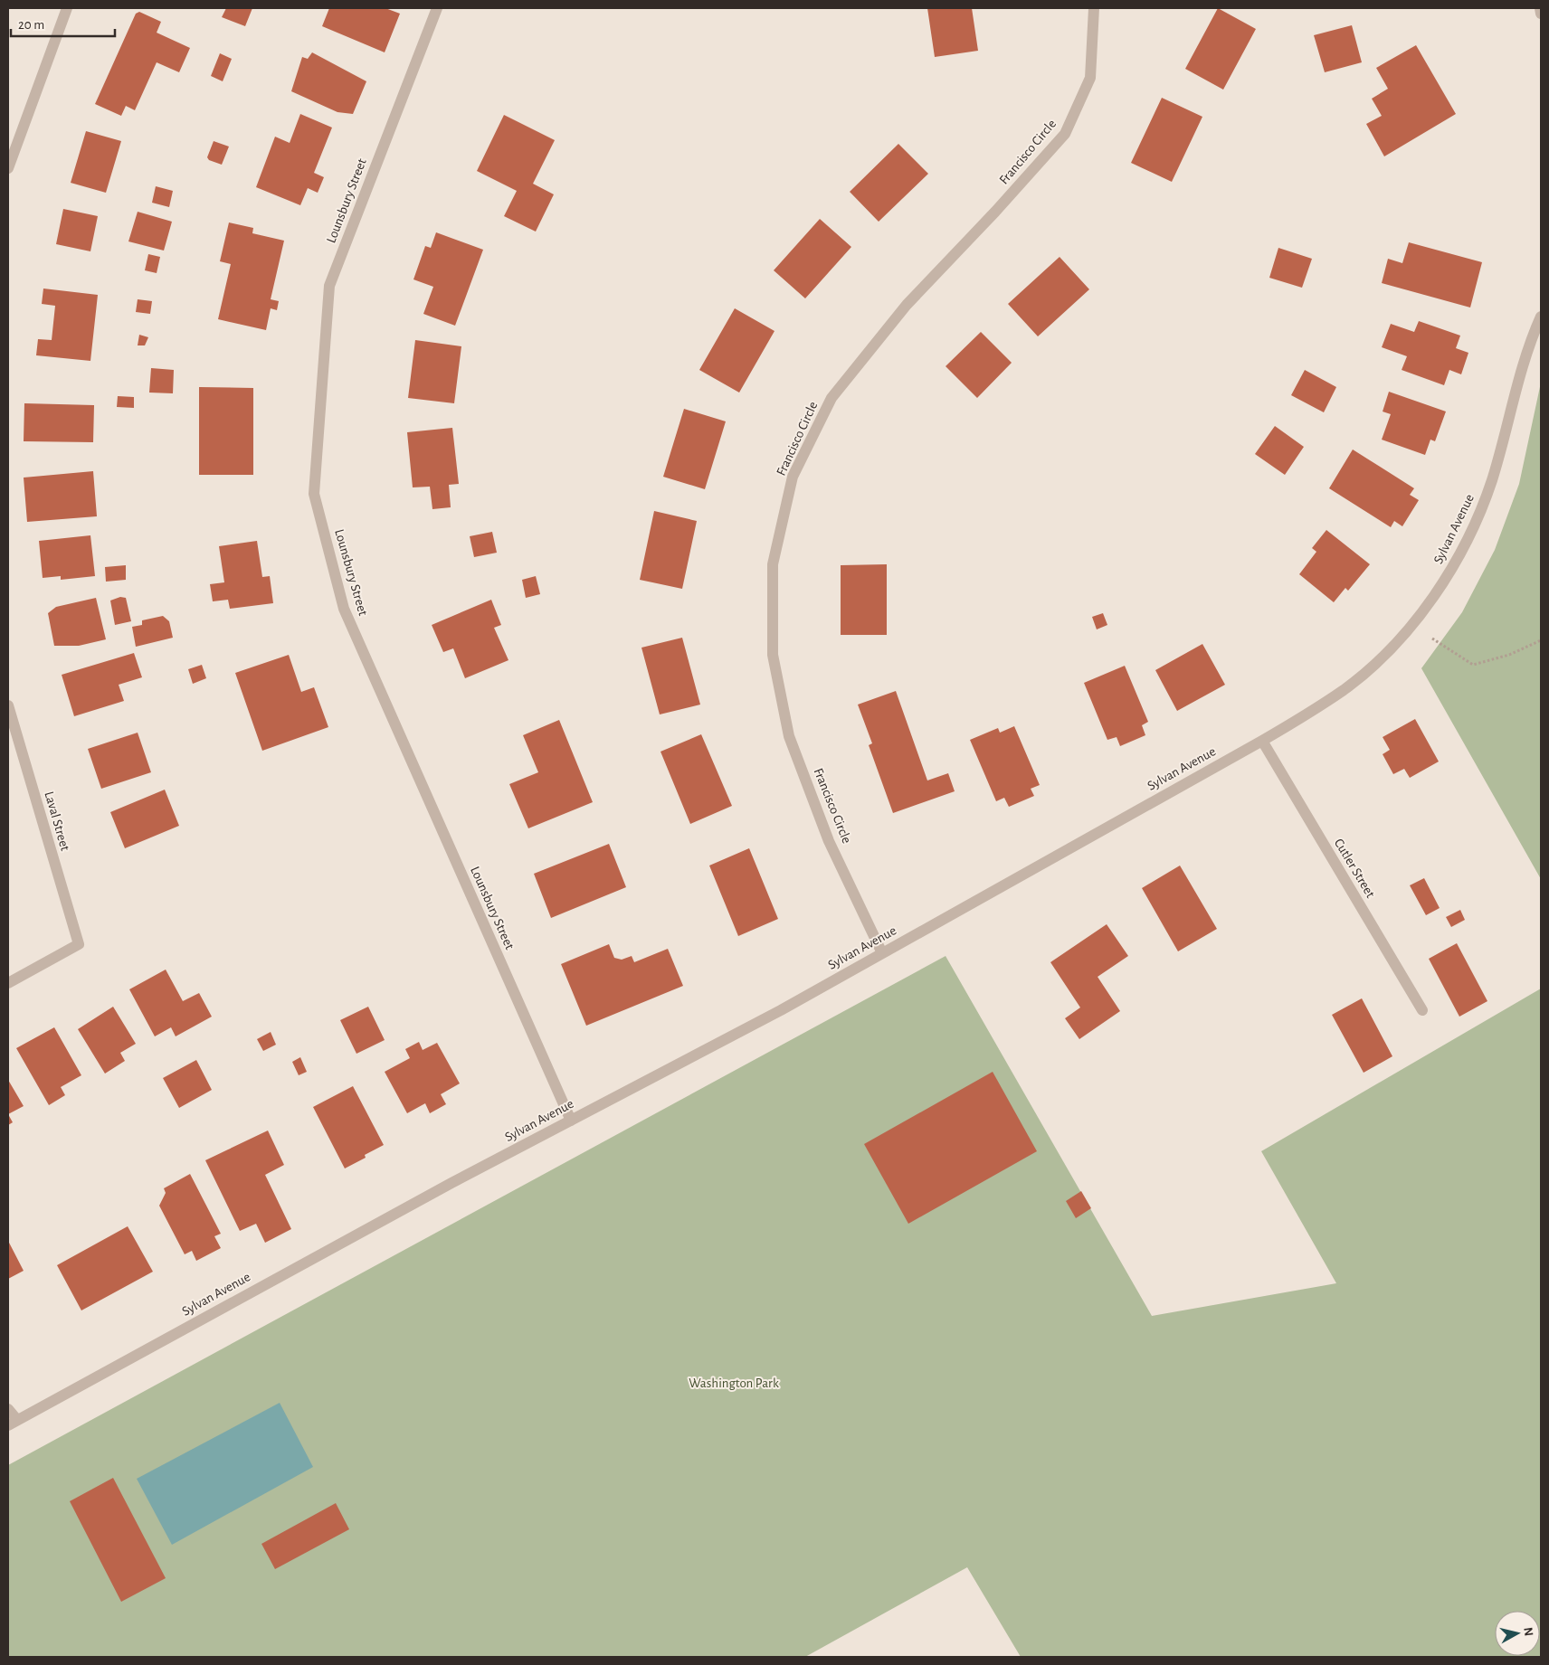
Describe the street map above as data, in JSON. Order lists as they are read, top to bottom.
{
  "streets": {
    "street": [
      "Francisco Circle",
      "Lounsbury Street",
      "Sylvan Avenue",
      "Laval Street",
      "Cutler Street"
    ]
  },
  "crossings": [
    ["Francisco Circle", "Sylvan Avenue"],
    ["Lounsbury Street", "Sylvan Avenue"],
    ["Sylvan Avenue", "Cutler Street"]
  ],
  "parks": ["Washington Park"],
  "scale_bar": "20 m",
  "north": "right"
}
